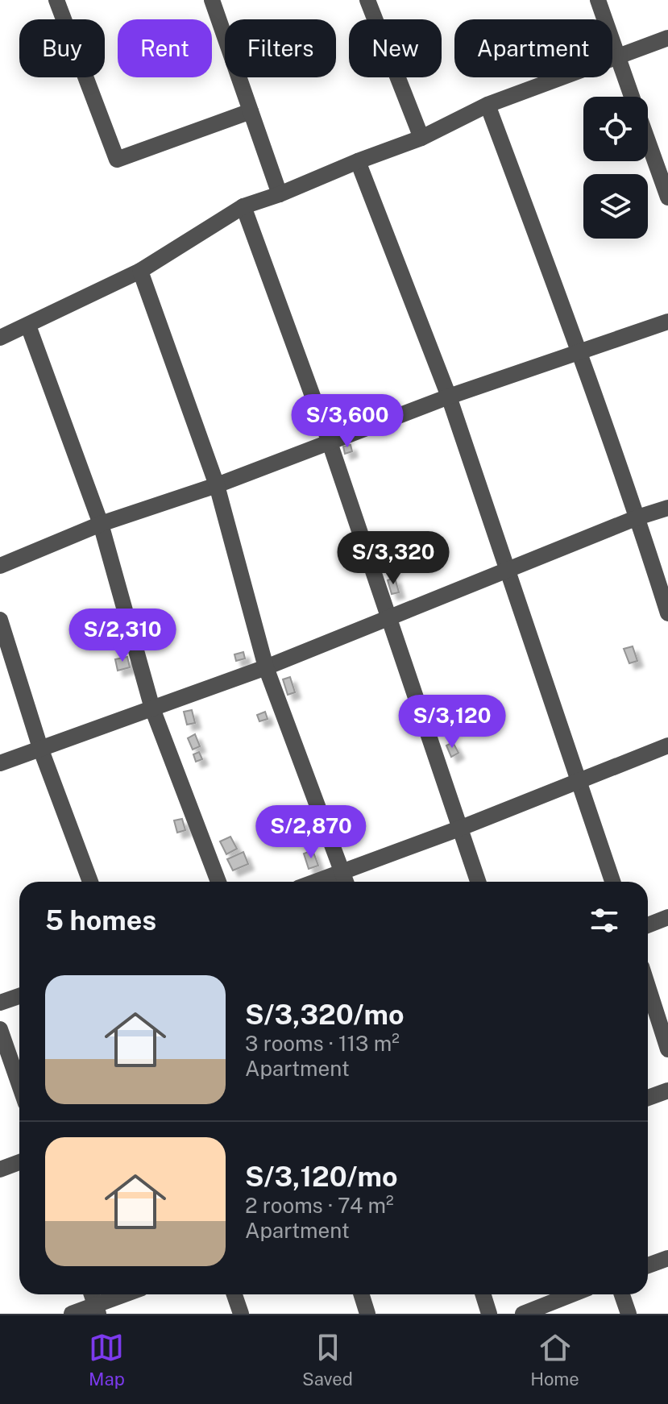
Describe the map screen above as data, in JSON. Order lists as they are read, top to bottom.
{
  "page": {
    "chip": [
      "Buy",
      "Rent",
      "Filters",
      "New",
      "Apartment"
    ],
    "price": [
      "S/3,600",
      "S/3,320",
      "S/2,310",
      "S/3,120",
      "S/2,870"
    ],
    "heading": "5 homes",
    "list": [
      {
        "name": "S/3,320/mo",
        "note": "3 rooms · 113 m² · Apartment"
      },
      {
        "name": "S/3,120/mo",
        "note": "2 rooms · 74 m² · Apartment"
      }
    ],
    "tabs": ["Map", "Saved", "Home"]
  }
}
